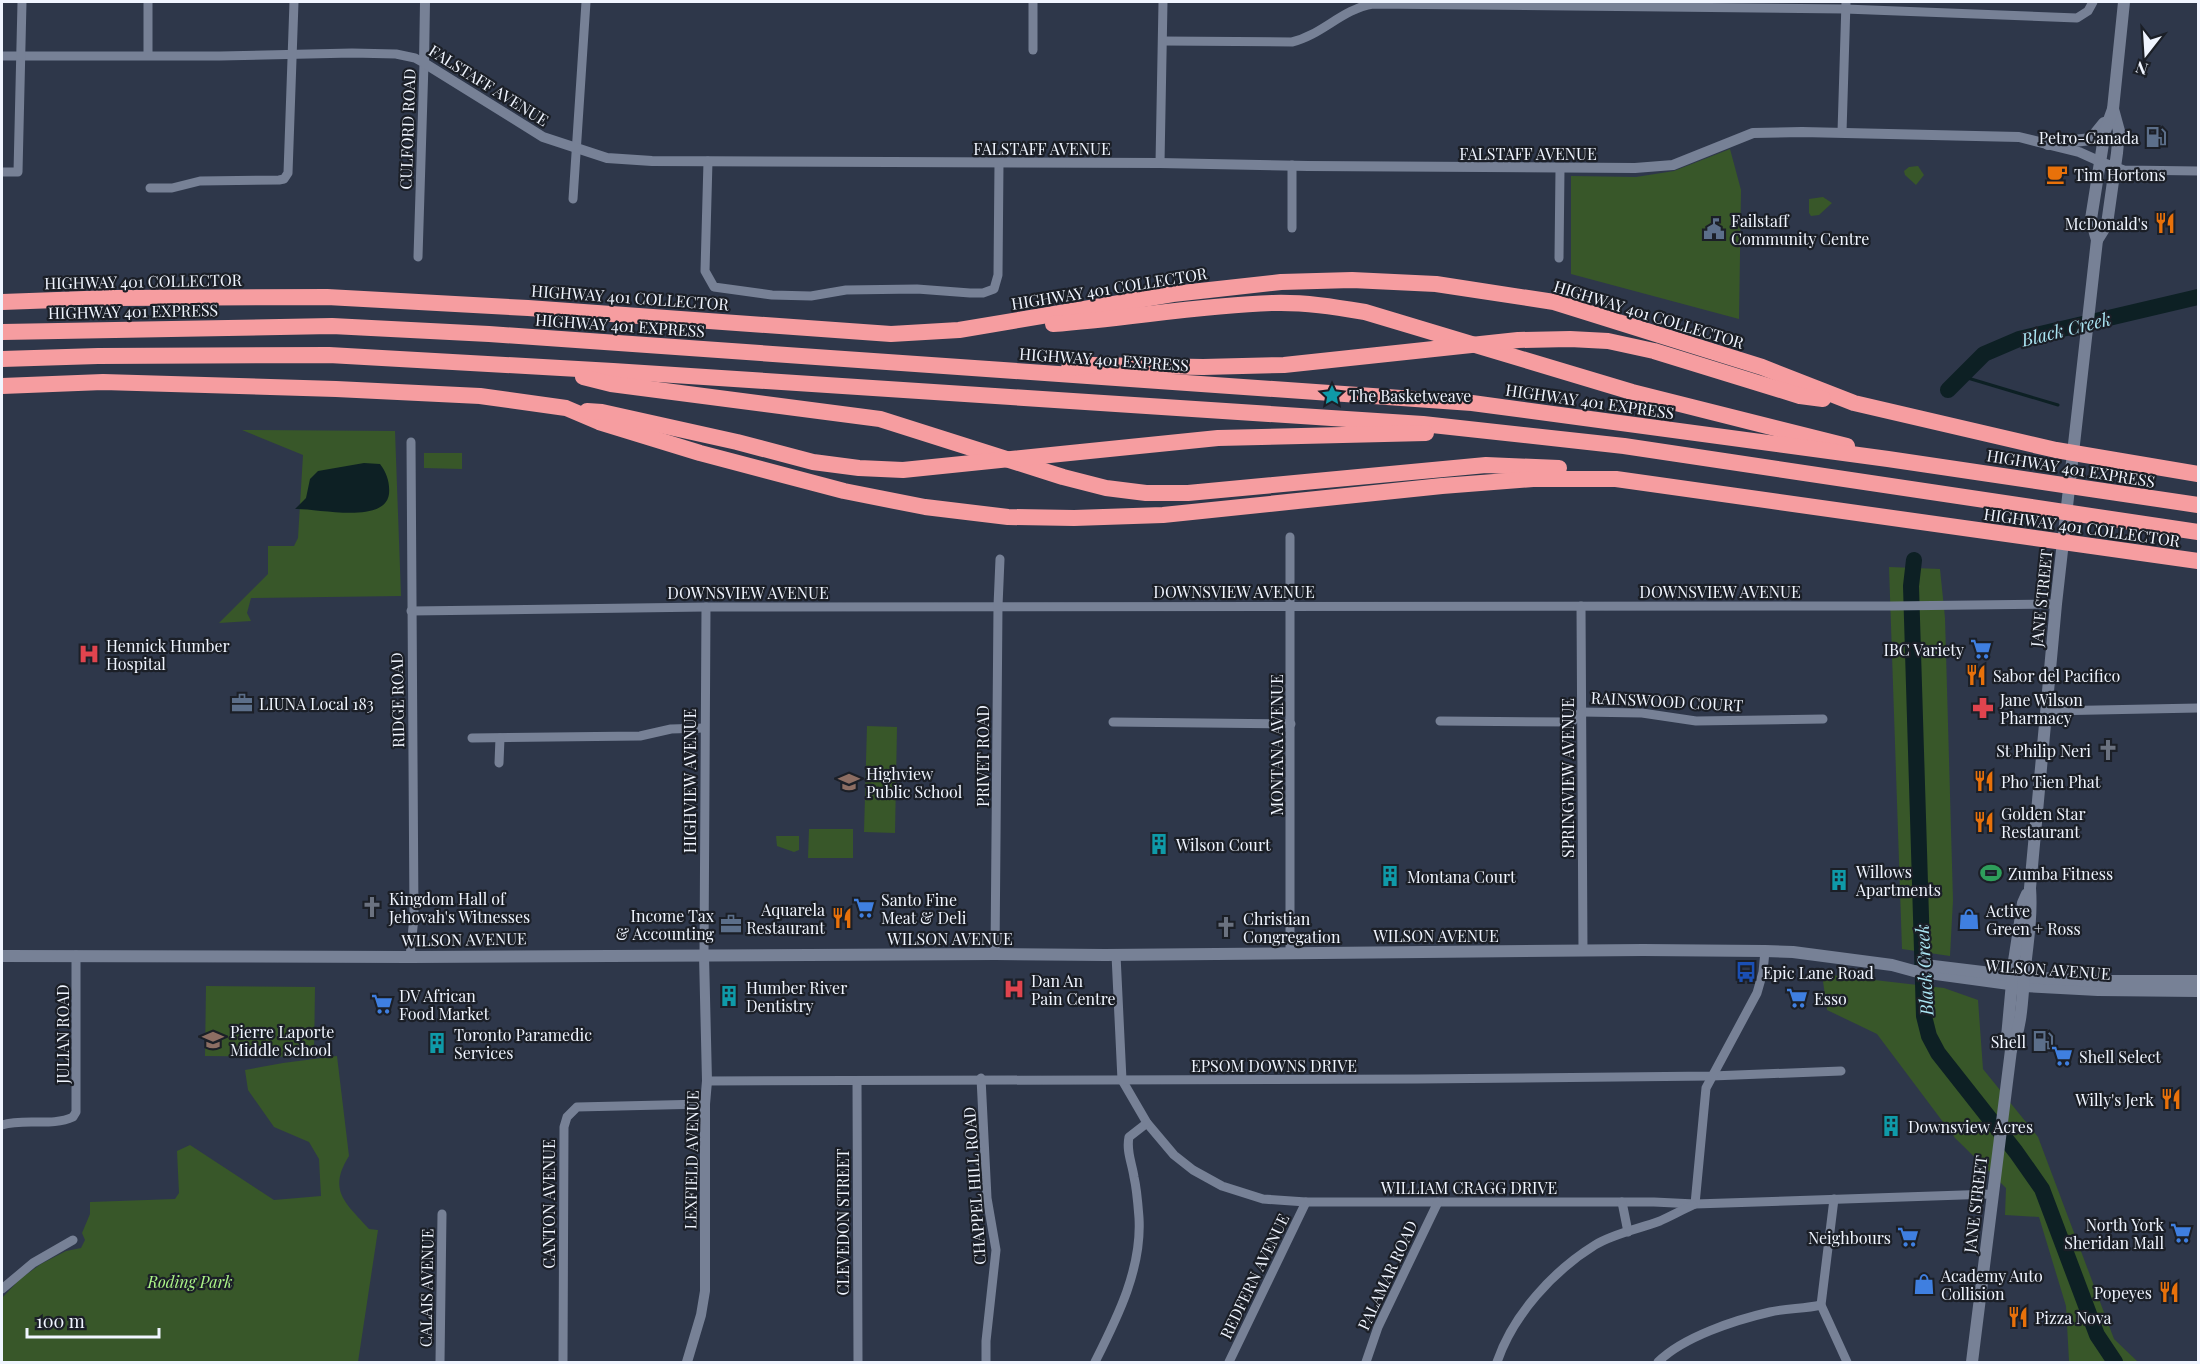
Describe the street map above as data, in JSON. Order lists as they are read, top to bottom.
{
  "streets": {
    "highway": ["HIGHWAY 401 COLLECTOR", "HIGHWAY 401 EXPRESS"],
    "main road": ["JANE STREET", "WILSON AVENUE"],
    "street": [
      "FALSTAFF AVENUE",
      "CULFORD ROAD",
      "DOWNSVIEW AVENUE",
      "RIDGE ROAD",
      "RAINSWOOD COURT",
      "MONTANA AVENUE",
      "PRIVET ROAD",
      "SPRINGVIEW AVENUE",
      "HIGHVIEW AVENUE",
      "JULIAN ROAD",
      "EPSOM DOWNS DRIVE",
      "LEXFIELD AVENUE",
      "CHAPPEL HILL ROAD",
      "WILLIAM CRAGG DRIVE",
      "CANTON AVENUE",
      "CLEVEDON STREET",
      "PALAMAR ROAD",
      "REDFERN AVENUE",
      "CALAIS AVENUE"
    ]
  },
  "crossings": [
    ["FALSTAFF AVENUE", "CULFORD ROAD"],
    ["FALSTAFF AVENUE", "JANE STREET"],
    ["DOWNSVIEW AVENUE", "JANE STREET"],
    ["DOWNSVIEW AVENUE", "RIDGE ROAD"],
    ["DOWNSVIEW AVENUE", "MONTANA AVENUE"],
    ["DOWNSVIEW AVENUE", "PRIVET ROAD"],
    ["DOWNSVIEW AVENUE", "SPRINGVIEW AVENUE"],
    ["DOWNSVIEW AVENUE", "HIGHVIEW AVENUE"],
    ["JANE STREET", "WILSON AVENUE"],
    ["JANE STREET", "WILLIAM CRAGG DRIVE"],
    ["RIDGE ROAD", "WILSON AVENUE"],
    ["RAINSWOOD COURT", "SPRINGVIEW AVENUE"],
    ["MONTANA AVENUE", "WILSON AVENUE"],
    ["PRIVET ROAD", "WILSON AVENUE"],
    ["SPRINGVIEW AVENUE", "WILSON AVENUE"],
    ["HIGHVIEW AVENUE", "WILSON AVENUE"],
    ["HIGHVIEW AVENUE", "LEXFIELD AVENUE"],
    ["WILSON AVENUE", "JULIAN ROAD"],
    ["WILSON AVENUE", "LEXFIELD AVENUE"],
    ["WILSON AVENUE", "WILLIAM CRAGG DRIVE"],
    ["EPSOM DOWNS DRIVE", "LEXFIELD AVENUE"],
    ["EPSOM DOWNS DRIVE", "CHAPPEL HILL ROAD"],
    ["EPSOM DOWNS DRIVE", "WILLIAM CRAGG DRIVE"],
    ["EPSOM DOWNS DRIVE", "CLEVEDON STREET"],
    ["LEXFIELD AVENUE", "CANTON AVENUE"],
    ["WILLIAM CRAGG DRIVE", "PALAMAR ROAD"],
    ["WILLIAM CRAGG DRIVE", "REDFERN AVENUE"]
  ],
  "water": ["Black Creek"],
  "parks": ["Roding Park"],
  "places": {
    "fuel station": ["Petro-Canada", "Shell"],
    "cafe": ["Tim Hortons"],
    "restaurant": [
      "McDonald's",
      "Sabor del Pacifico",
      "Pho Tien Phat",
      "Golden Star Restaurant",
      "Aquarela Restaurant",
      "Willy's Jerk",
      "Popeyes",
      "Pizza Nova"
    ],
    "public building": ["Failstaff Community Centre"],
    "place": ["The Basketweave"],
    "supermarket": [
      "IBC Variety",
      "Santo Fine Meat & Deli",
      "Esso",
      "DV African Food Market",
      "Shell Select",
      "North York Sheridan Mall",
      "Neighbours"
    ],
    "hospital": ["Hennick Humber Hospital", "Dan An Pain Centre"],
    "office": ["LIUNA Local 183", "Income Tax & Accounting"],
    "pharmacy": ["Jane Wilson Pharmacy"],
    "church": ["St Philip Neri", "Kingdom Hall of Jehovah's Witnesses", "Christian Congregation"],
    "school or university": ["Highview Public School", "Pierre Laporte Middle School"],
    "building": [
      "Wilson Court",
      "Montana Court",
      "Willows Apartments",
      "Humber River Dentistry",
      "Toronto Paramedic Services",
      "Downsview Acres"
    ],
    "sports": ["Zumba Fitness"],
    "shop": ["Active Green + Ross", "Academy Auto Collision"],
    "bus stop": ["Epic Lane Road"]
  },
  "scale_bar": "100 m",
  "north": "bottom"
}
